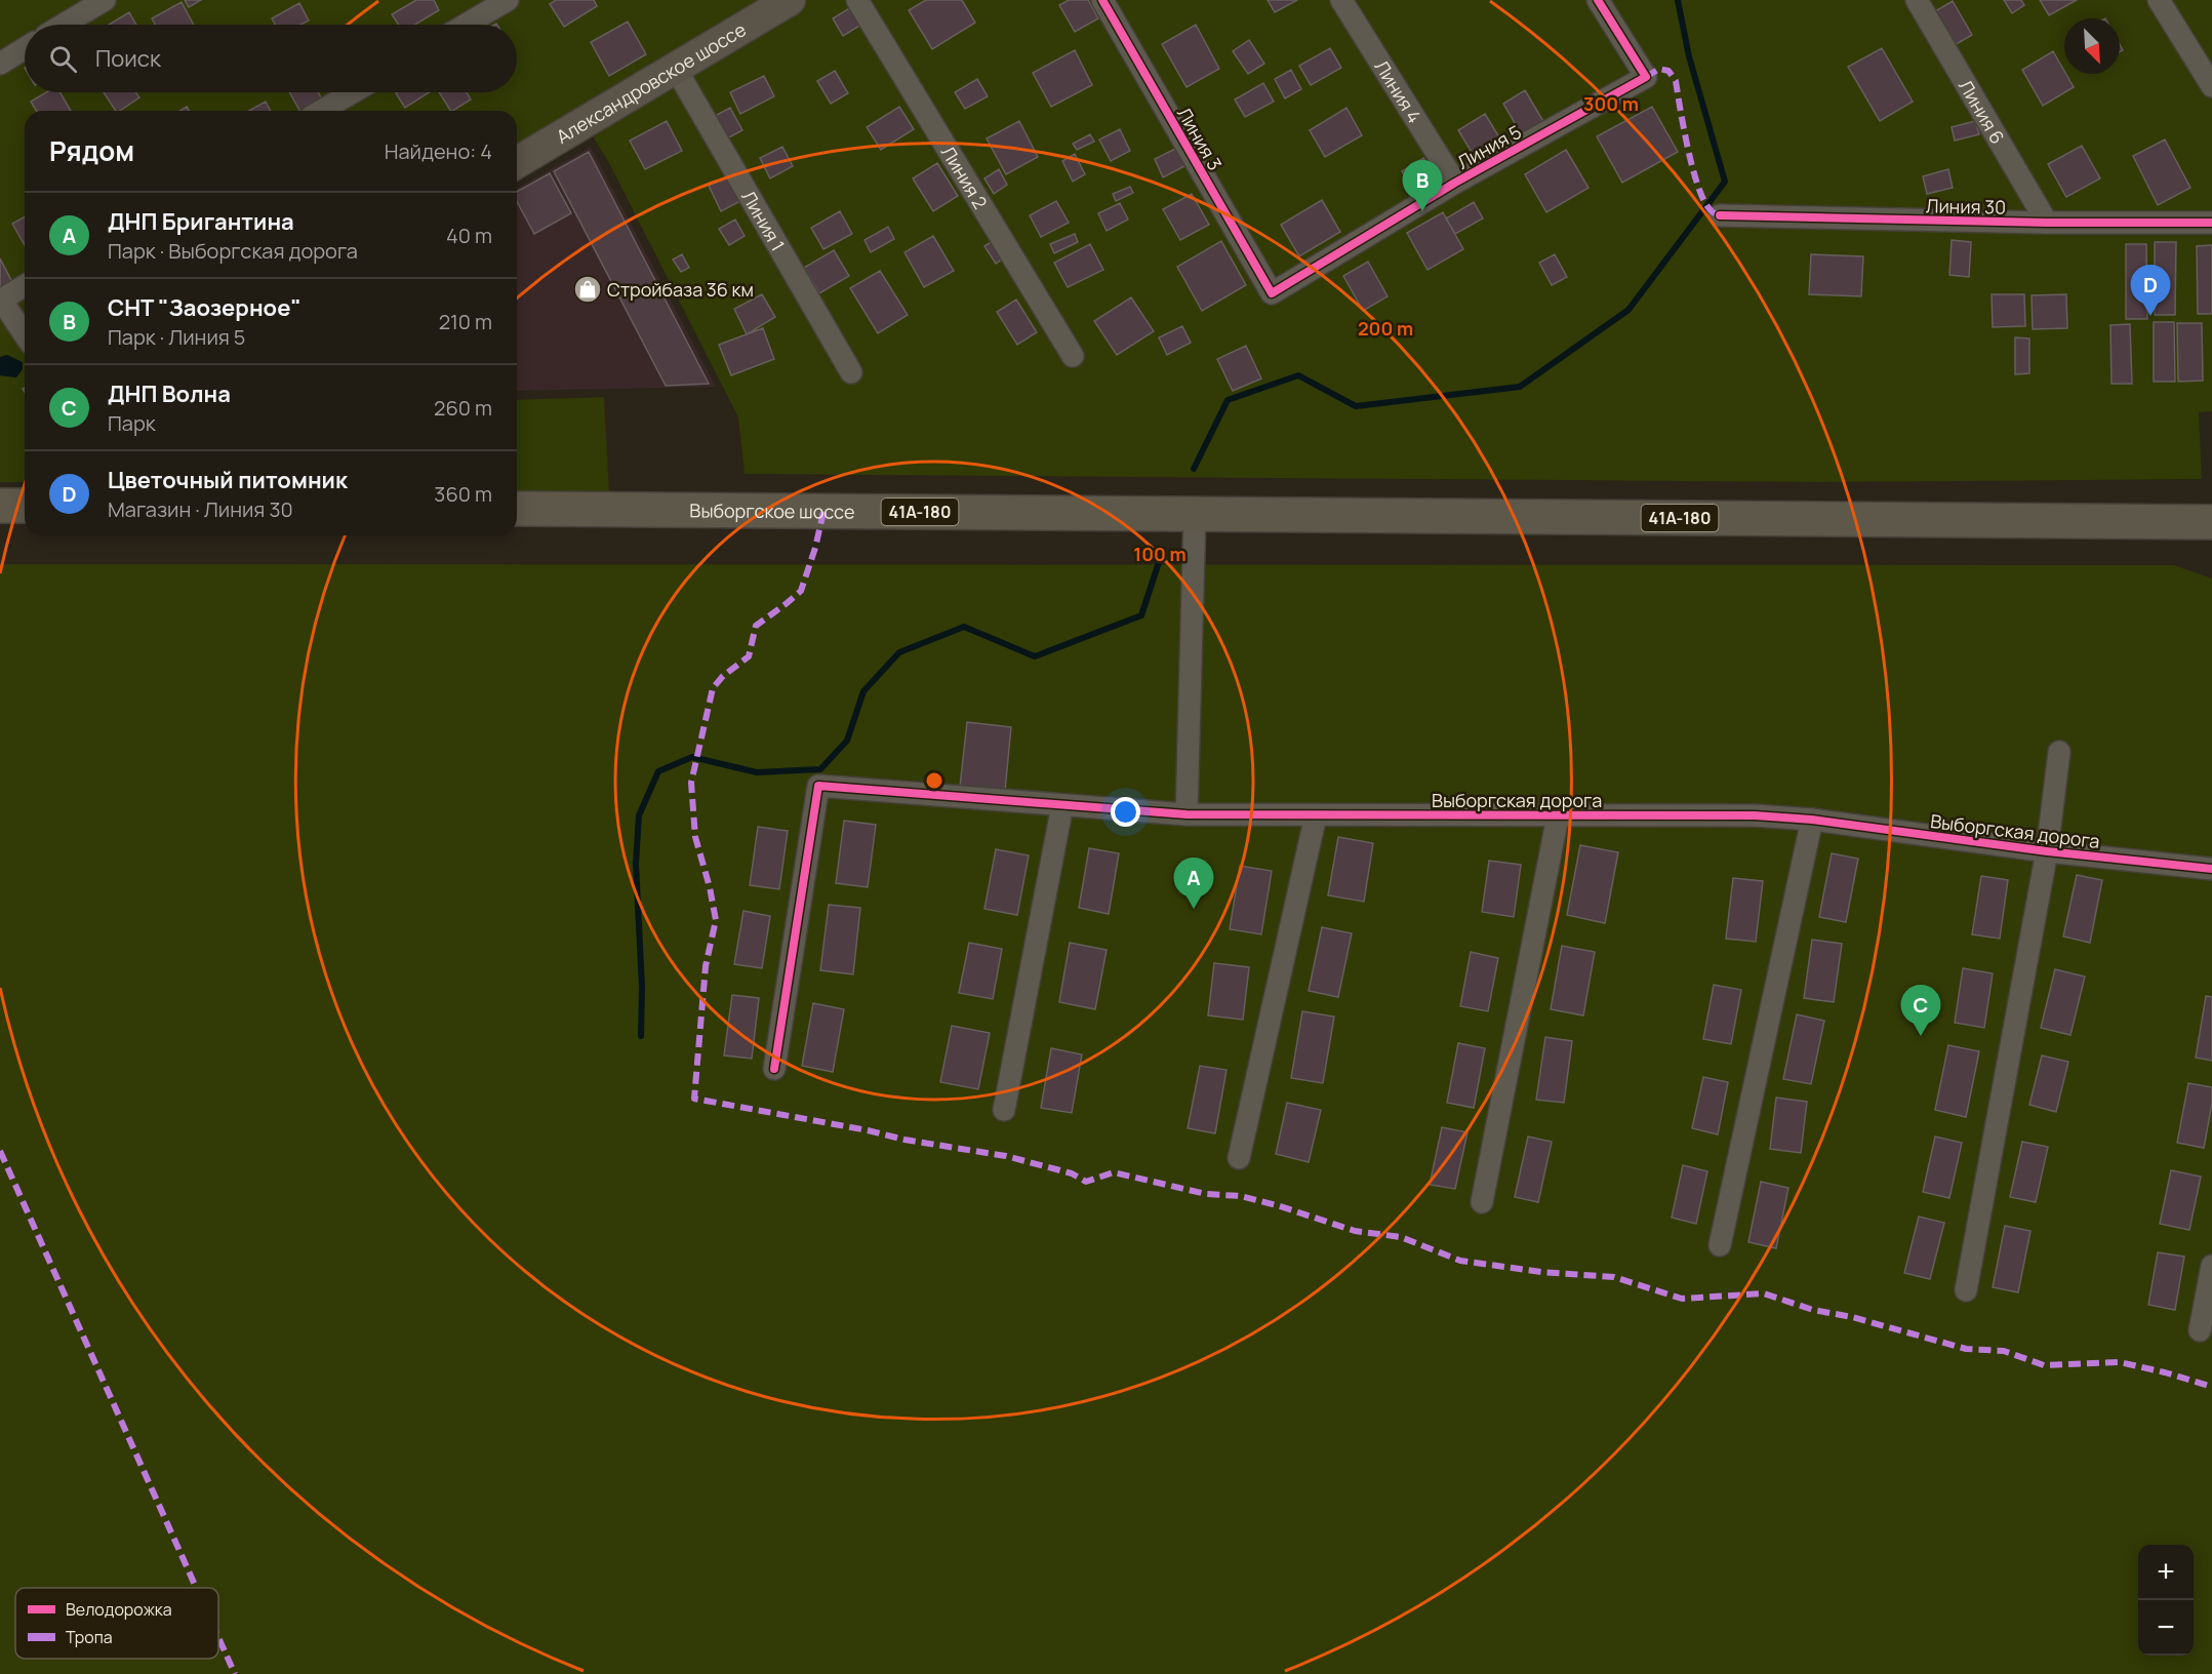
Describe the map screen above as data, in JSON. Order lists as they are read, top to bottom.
{
  "streets": {
    "main road": ["Выборгское шоссе", "41А-180"],
    "street": [
      "Александровское шоссе",
      "Линия 4",
      "Линия 6",
      "Линия 3",
      "Линия 5",
      "Линия 2",
      "Линия 30",
      "Линия 1",
      "Выборгская дорога"
    ]
  },
  "crossings": [
    ["Александровское шоссе", "Линия 1"],
    ["Линия 4", "Линия 5"],
    ["Линия 6", "Линия 30"],
    ["Линия 3", "Линия 5"]
  ],
  "places": {
    "shop": ["Стройбаза 36 км"]
  },
  "legend": ["Велодорожка", "Тропа"],
  "north": "bottom right",
  "page": {
    "search": "Поиск",
    "heading": ["Рядом", "Найдено: 4"],
    "pins": [
      "B",
      "D",
      "A",
      "C"
    ],
    "list": [
      {
        "mark": "A",
        "name": "ДНП Бригантина",
        "note": "Парк · Выборгская дорога",
        "value": "40 m"
      },
      {
        "mark": "B",
        "name": "СНТ \"Заозерное\"",
        "note": "Парк · Линия 5",
        "value": "210 m"
      },
      {
        "mark": "C",
        "name": "ДНП Волна",
        "note": "Парк",
        "value": "260 m"
      },
      {
        "mark": "D",
        "name": "Цветочный питомник",
        "note": "Магазин · Линия 30",
        "value": "360 m"
      }
    ],
    "map_buttons": ["+", "−"]
  },
  "rings": ["300 m", "200 m", "100 m"]
}
